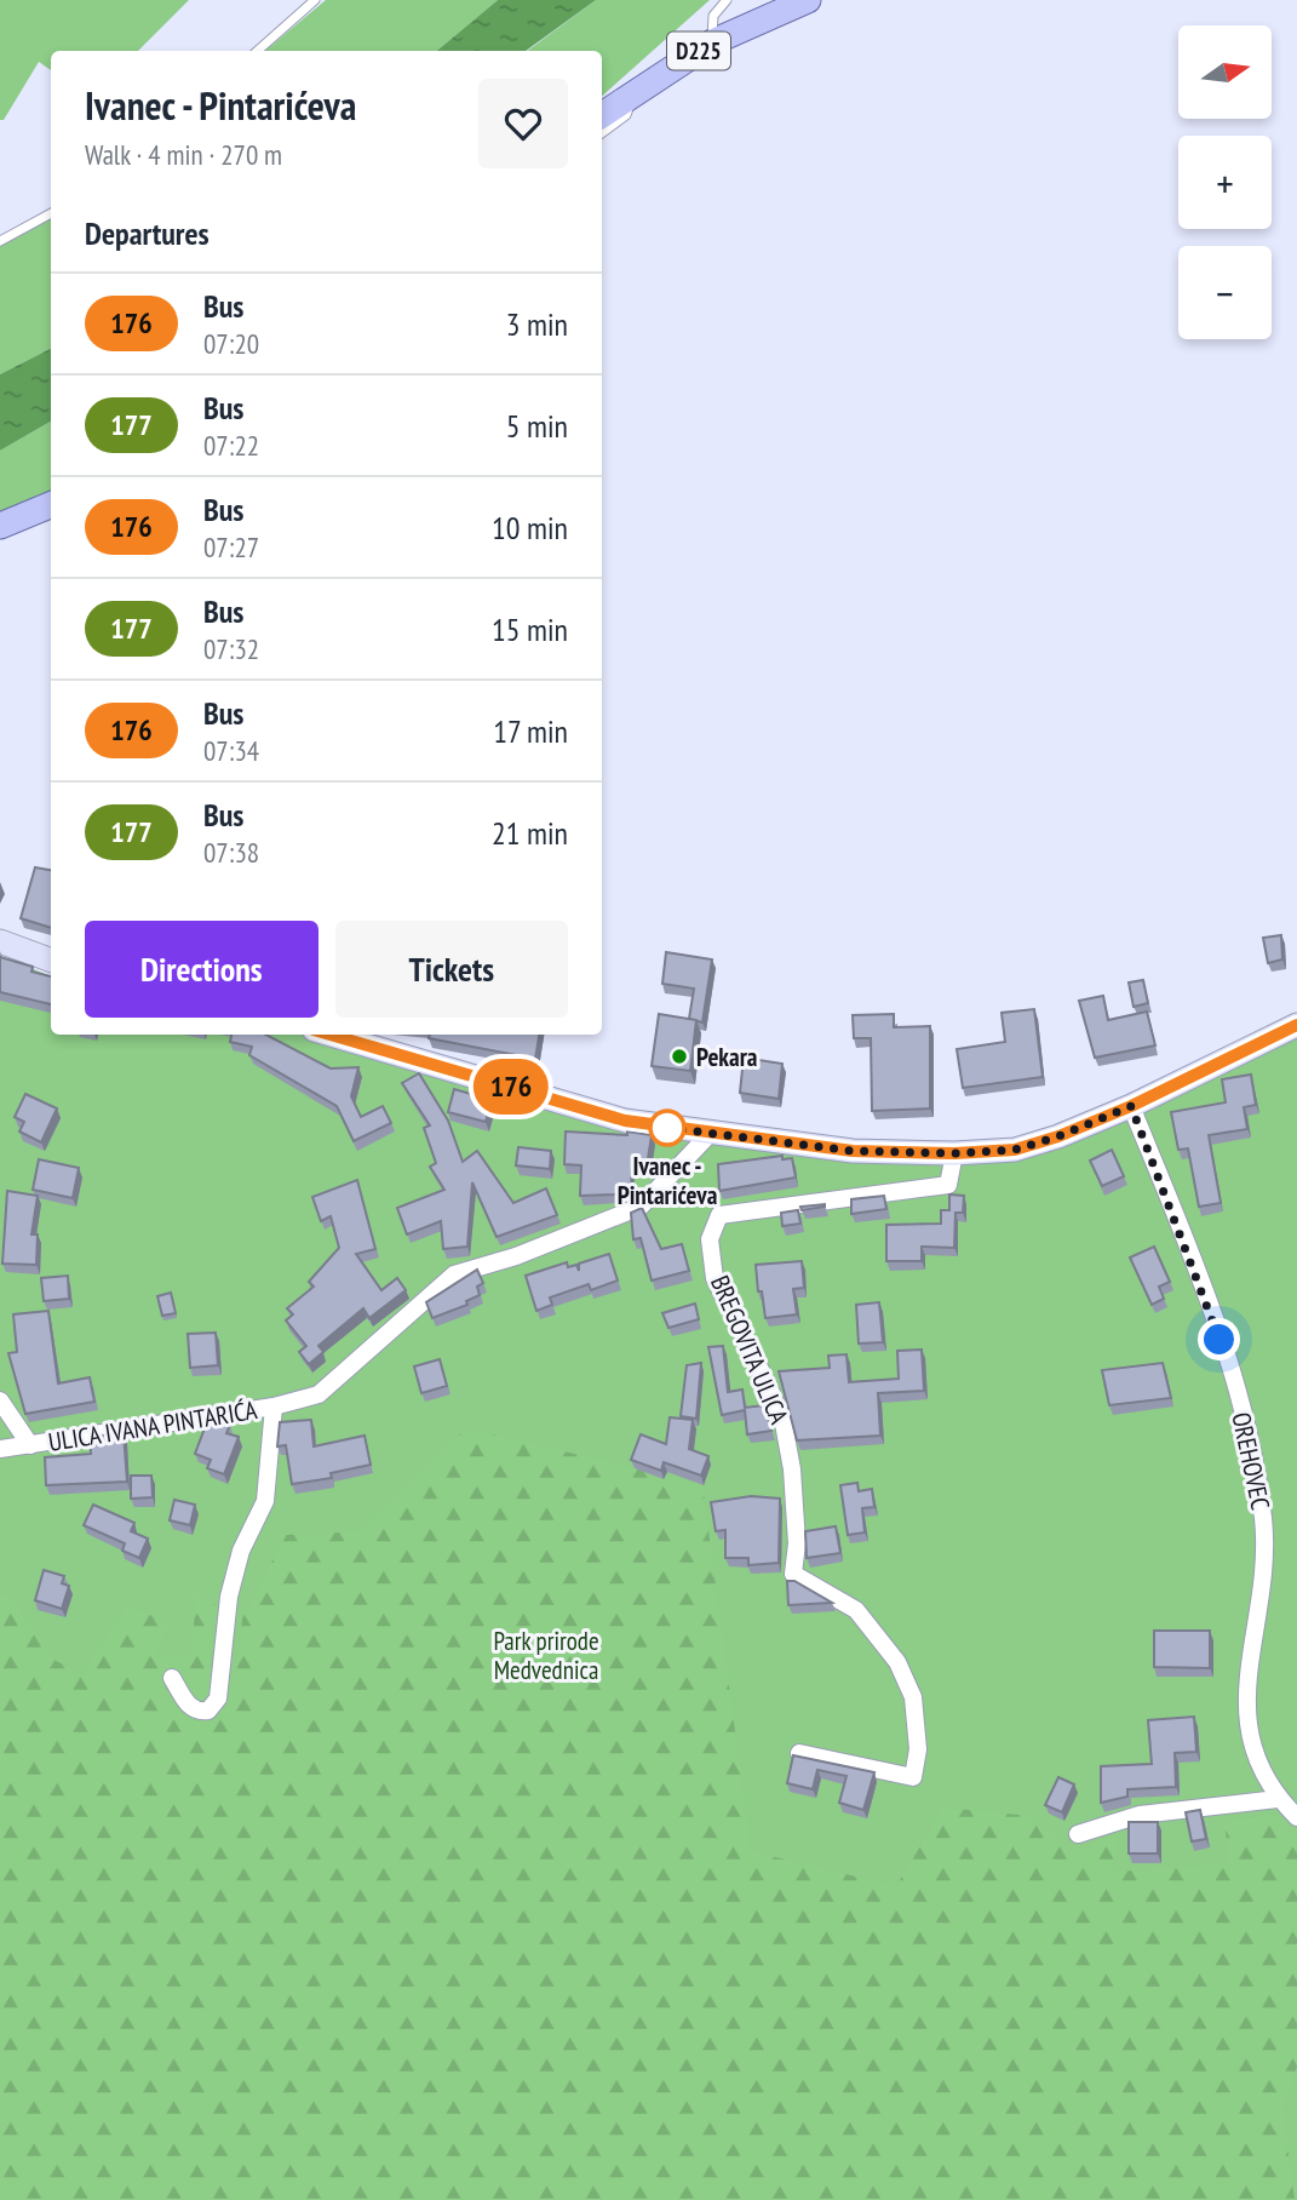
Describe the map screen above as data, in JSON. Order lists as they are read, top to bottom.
{
  "streets": {
    "main road": ["D225"],
    "street": ["BREGOVITA ULICA", "ULICA IVANA PINTARIĆA", "OREHOVEC"]
  },
  "parks": ["Park prirode Medvednica"],
  "places": ["Pekara", "Ivanec - Pintarićeva"],
  "lines": ["bus line 176"],
  "north": "right",
  "page": {
    "on_map": "176",
    "map_buttons": ["+", "−"],
    "heading": [
      ["Ivanec - Pintarićeva", "Walk · 4 min · 270 m"],
      "Departures"
    ],
    "list": [
      {
        "mark": "176",
        "name": "Bus",
        "note": "07:20",
        "value": "3 min"
      },
      {
        "mark": "177",
        "name": "Bus",
        "note": "07:22",
        "value": "5 min"
      },
      {
        "mark": "176",
        "name": "Bus",
        "note": "07:27",
        "value": "10 min"
      },
      {
        "mark": "177",
        "name": "Bus",
        "note": "07:32",
        "value": "15 min"
      },
      {
        "mark": "176",
        "name": "Bus",
        "note": "07:34",
        "value": "17 min"
      },
      {
        "mark": "177",
        "name": "Bus",
        "note": "07:38",
        "value": "21 min"
      }
    ],
    "buttons": ["Directions", "Tickets"]
  }
}
